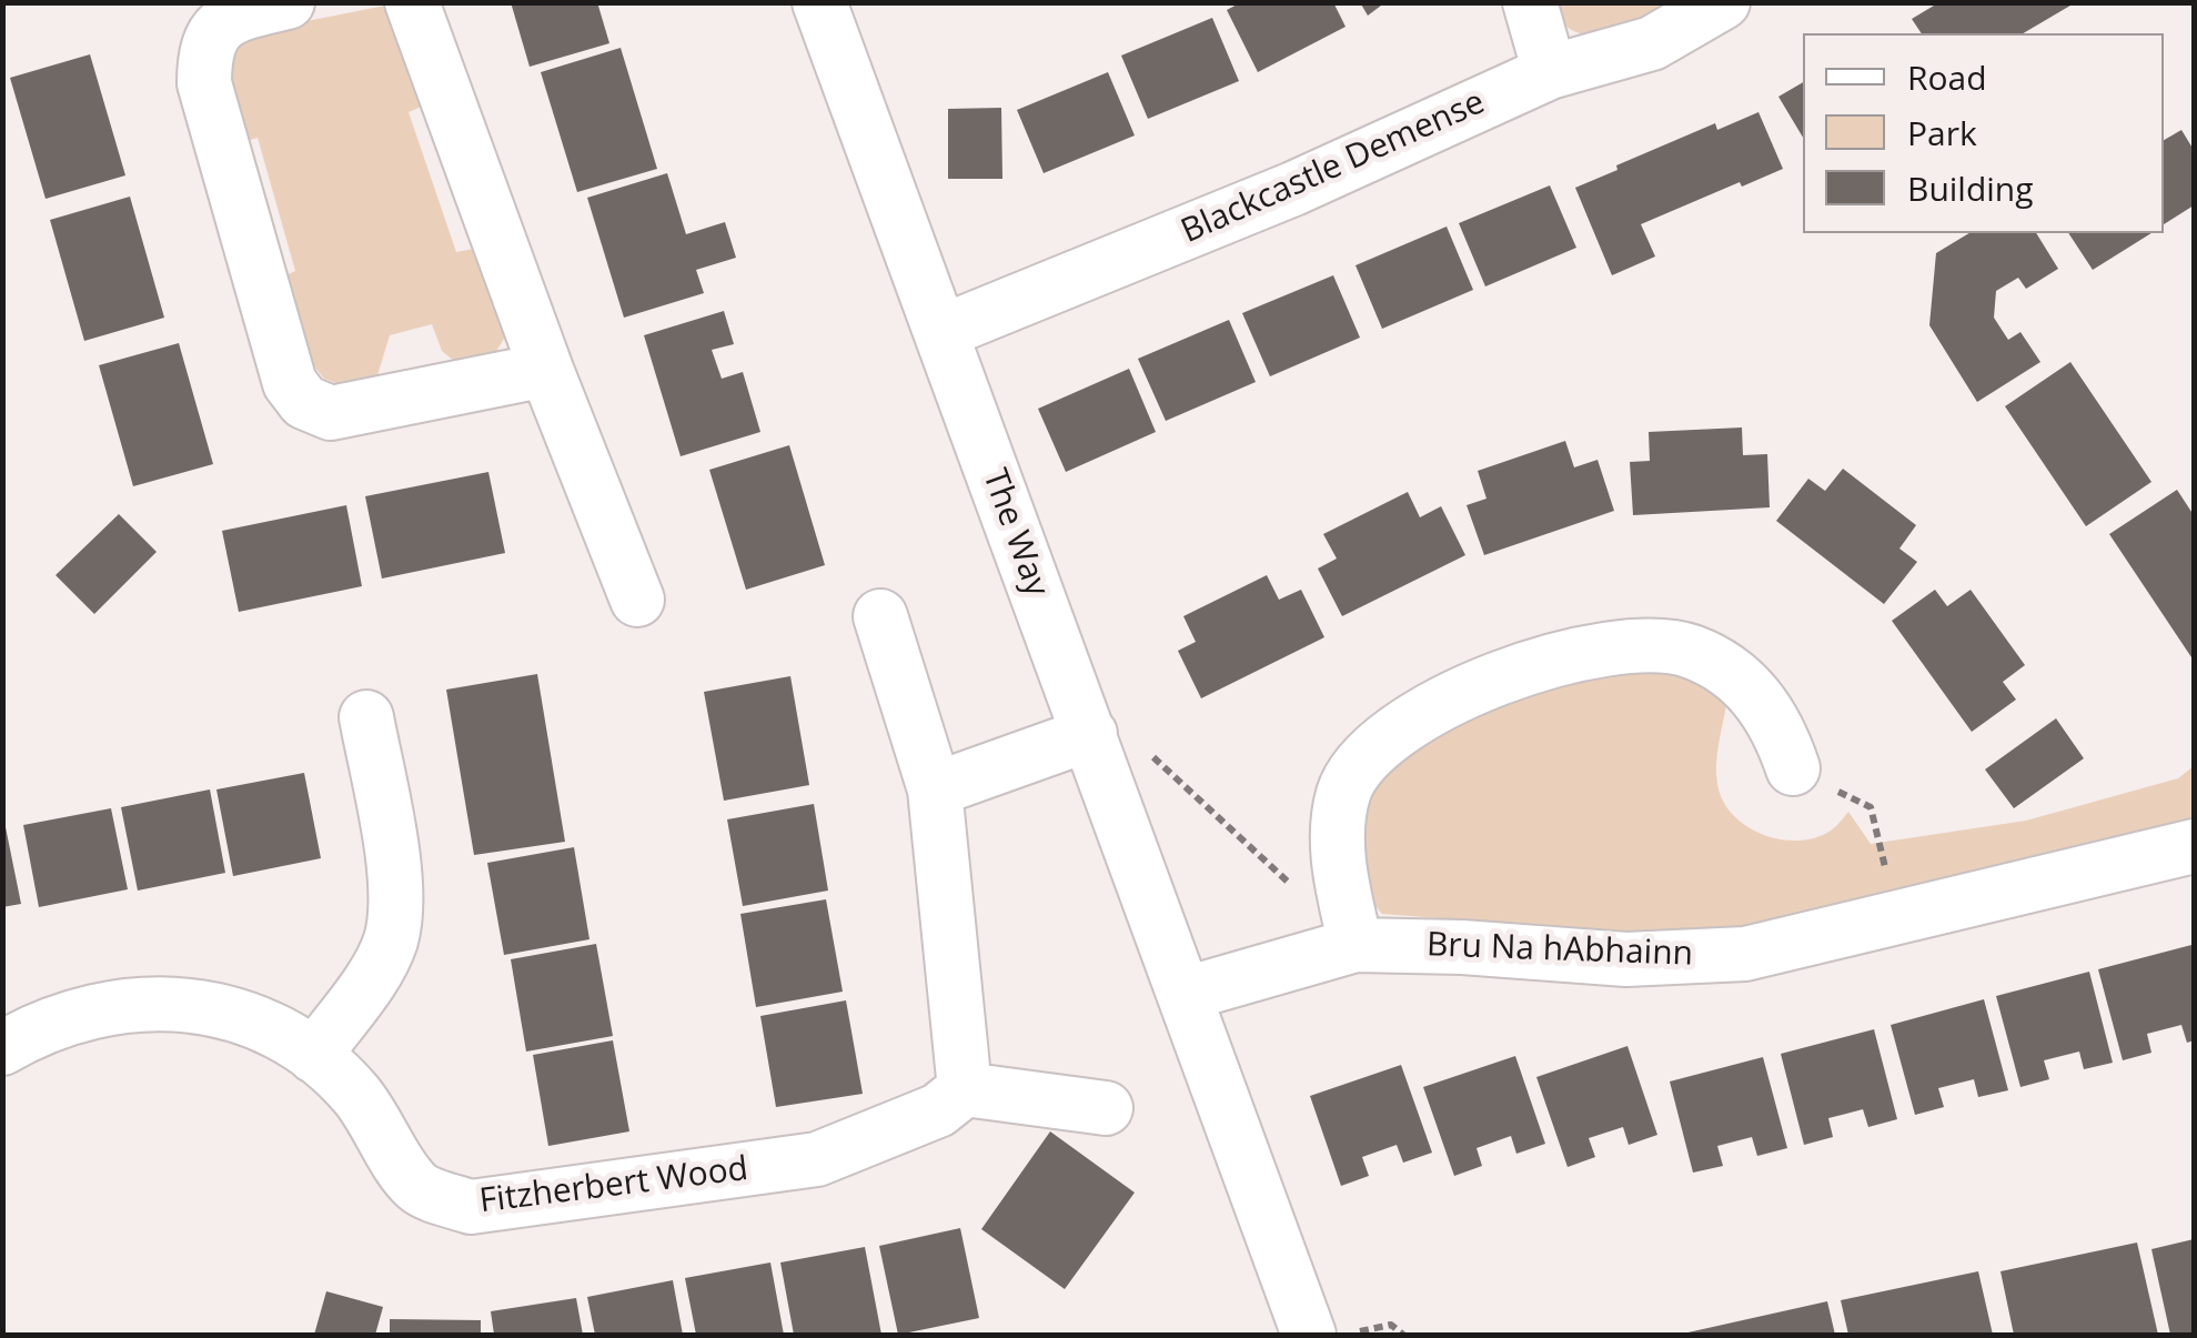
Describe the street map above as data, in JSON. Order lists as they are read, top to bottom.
{
  "streets": {
    "street": [
      "Blackcastle Demense",
      "The Way",
      "Bru Na hAbhainn",
      "Fitzherbert Wood"
    ]
  },
  "crossings": [
    ["Blackcastle Demense", "The Way"],
    ["The Way", "Bru Na hAbhainn"]
  ],
  "legend": ["Road", "Park", "Building"]
}
